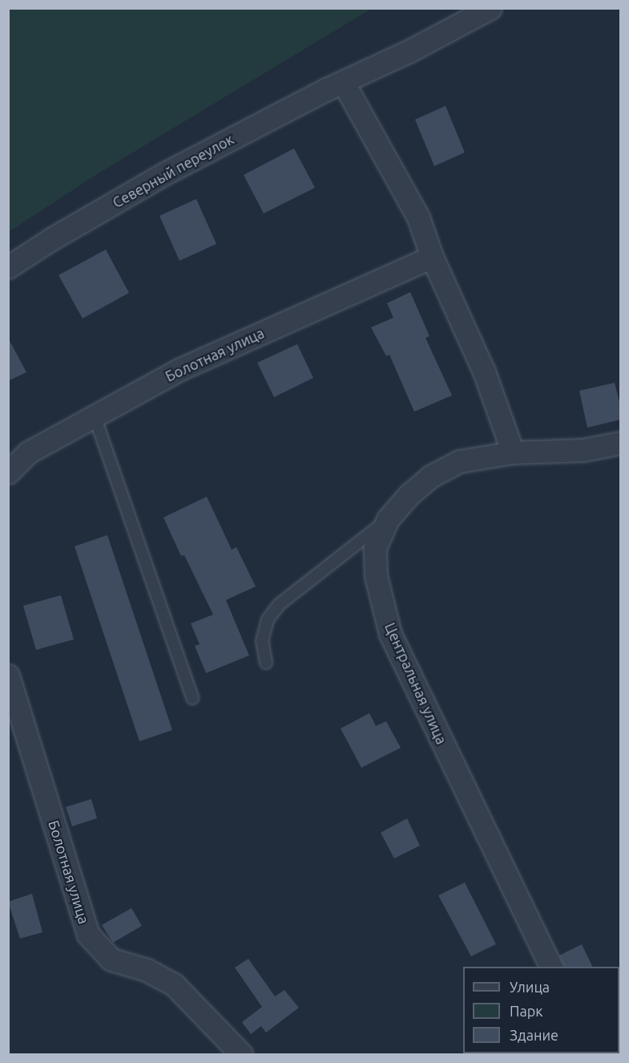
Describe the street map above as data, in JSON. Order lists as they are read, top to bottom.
{
  "streets": {
    "street": ["Северный переулок", "Болотная улица", "Центральная улица"]
  },
  "legend": ["Улица", "Парк", "Здание"]
}
